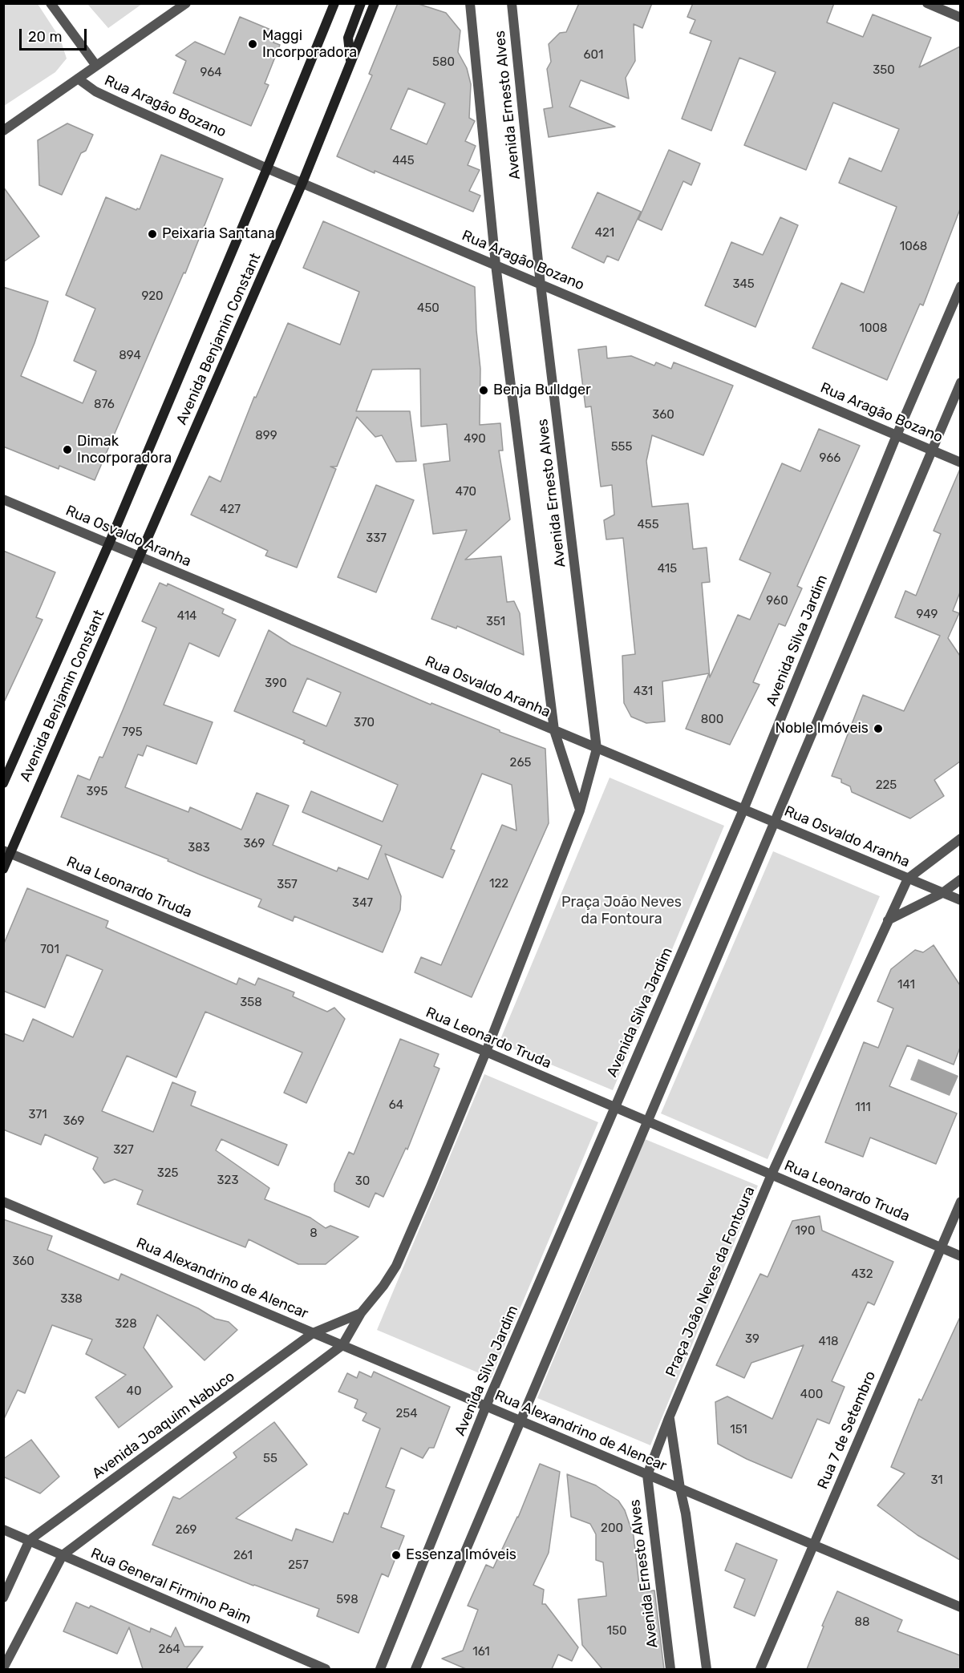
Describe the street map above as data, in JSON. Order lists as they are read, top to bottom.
{
  "streets": {
    "main road": ["Avenida Benjamin Constant"],
    "street": [
      "Avenida Ernesto Alves",
      "Rua Aragão Bozano",
      "Rua Osvaldo Aranha",
      "Avenida Silva Jardim",
      "Rua Leonardo Truda",
      "Rua Alexandrino de Alencar",
      "Praça João Neves da Fontoura",
      "Avenida Joaquim Nabuco",
      "Rua 7 de Setembro",
      "Rua General Firmino Paim"
    ]
  },
  "crossings": [
    ["Avenida Ernesto Alves", "Rua Aragão Bozano"],
    ["Avenida Ernesto Alves", "Rua Osvaldo Aranha"],
    ["Avenida Ernesto Alves", "Rua Alexandrino de Alencar"],
    ["Avenida Ernesto Alves", "Praça João Neves da Fontoura"],
    ["Rua Aragão Bozano", "Avenida Benjamin Constant"],
    ["Rua Aragão Bozano", "Avenida Silva Jardim"],
    ["Avenida Benjamin Constant", "Rua Osvaldo Aranha"],
    ["Avenida Benjamin Constant", "Rua Leonardo Truda"],
    ["Rua Osvaldo Aranha", "Avenida Silva Jardim"],
    ["Rua Osvaldo Aranha", "Praça João Neves da Fontoura"],
    ["Avenida Silva Jardim", "Rua Leonardo Truda"],
    ["Avenida Silva Jardim", "Rua Alexandrino de Alencar"],
    ["Rua Leonardo Truda", "Praça João Neves da Fontoura"],
    ["Rua Leonardo Truda", "Rua 7 de Setembro"],
    ["Rua Alexandrino de Alencar", "Praça João Neves da Fontoura"],
    ["Rua Alexandrino de Alencar", "Avenida Joaquim Nabuco"],
    ["Rua Alexandrino de Alencar", "Rua 7 de Setembro"],
    ["Avenida Joaquim Nabuco", "Rua General Firmino Paim"]
  ],
  "parks": ["Praça João Neves da Fontoura"],
  "places": [
    "Maggi Incorporadora",
    "Peixaria Santana",
    "Benja Bulldger",
    "Dimak Incorporadora",
    "Noble Imóveis",
    "Essenza Imóveis"
  ],
  "house_numbers": [
    "601",
    "580",
    "350",
    "964",
    "445",
    "421",
    "1068",
    "345",
    "920",
    "450",
    "1008",
    "894",
    "876",
    "360",
    "899",
    "490",
    "555",
    "966",
    "470",
    "427",
    "455",
    "337",
    "415",
    "960",
    "949",
    "414",
    "351",
    "390",
    "431",
    "800",
    "370",
    "795",
    "265",
    "225",
    "395",
    "369",
    "383",
    "122",
    "357",
    "347",
    "701",
    "141",
    "358",
    "64",
    "111",
    "371",
    "369",
    "327",
    "325",
    "323",
    "30",
    "190",
    "8",
    "360",
    "432",
    "338",
    "328",
    "39",
    "418",
    "40",
    "400",
    "254",
    "151",
    "55",
    "31",
    "200",
    "269",
    "261",
    "257",
    "598",
    "88",
    "150",
    "264",
    "161"
  ],
  "scale_bar": "20 m"
}
